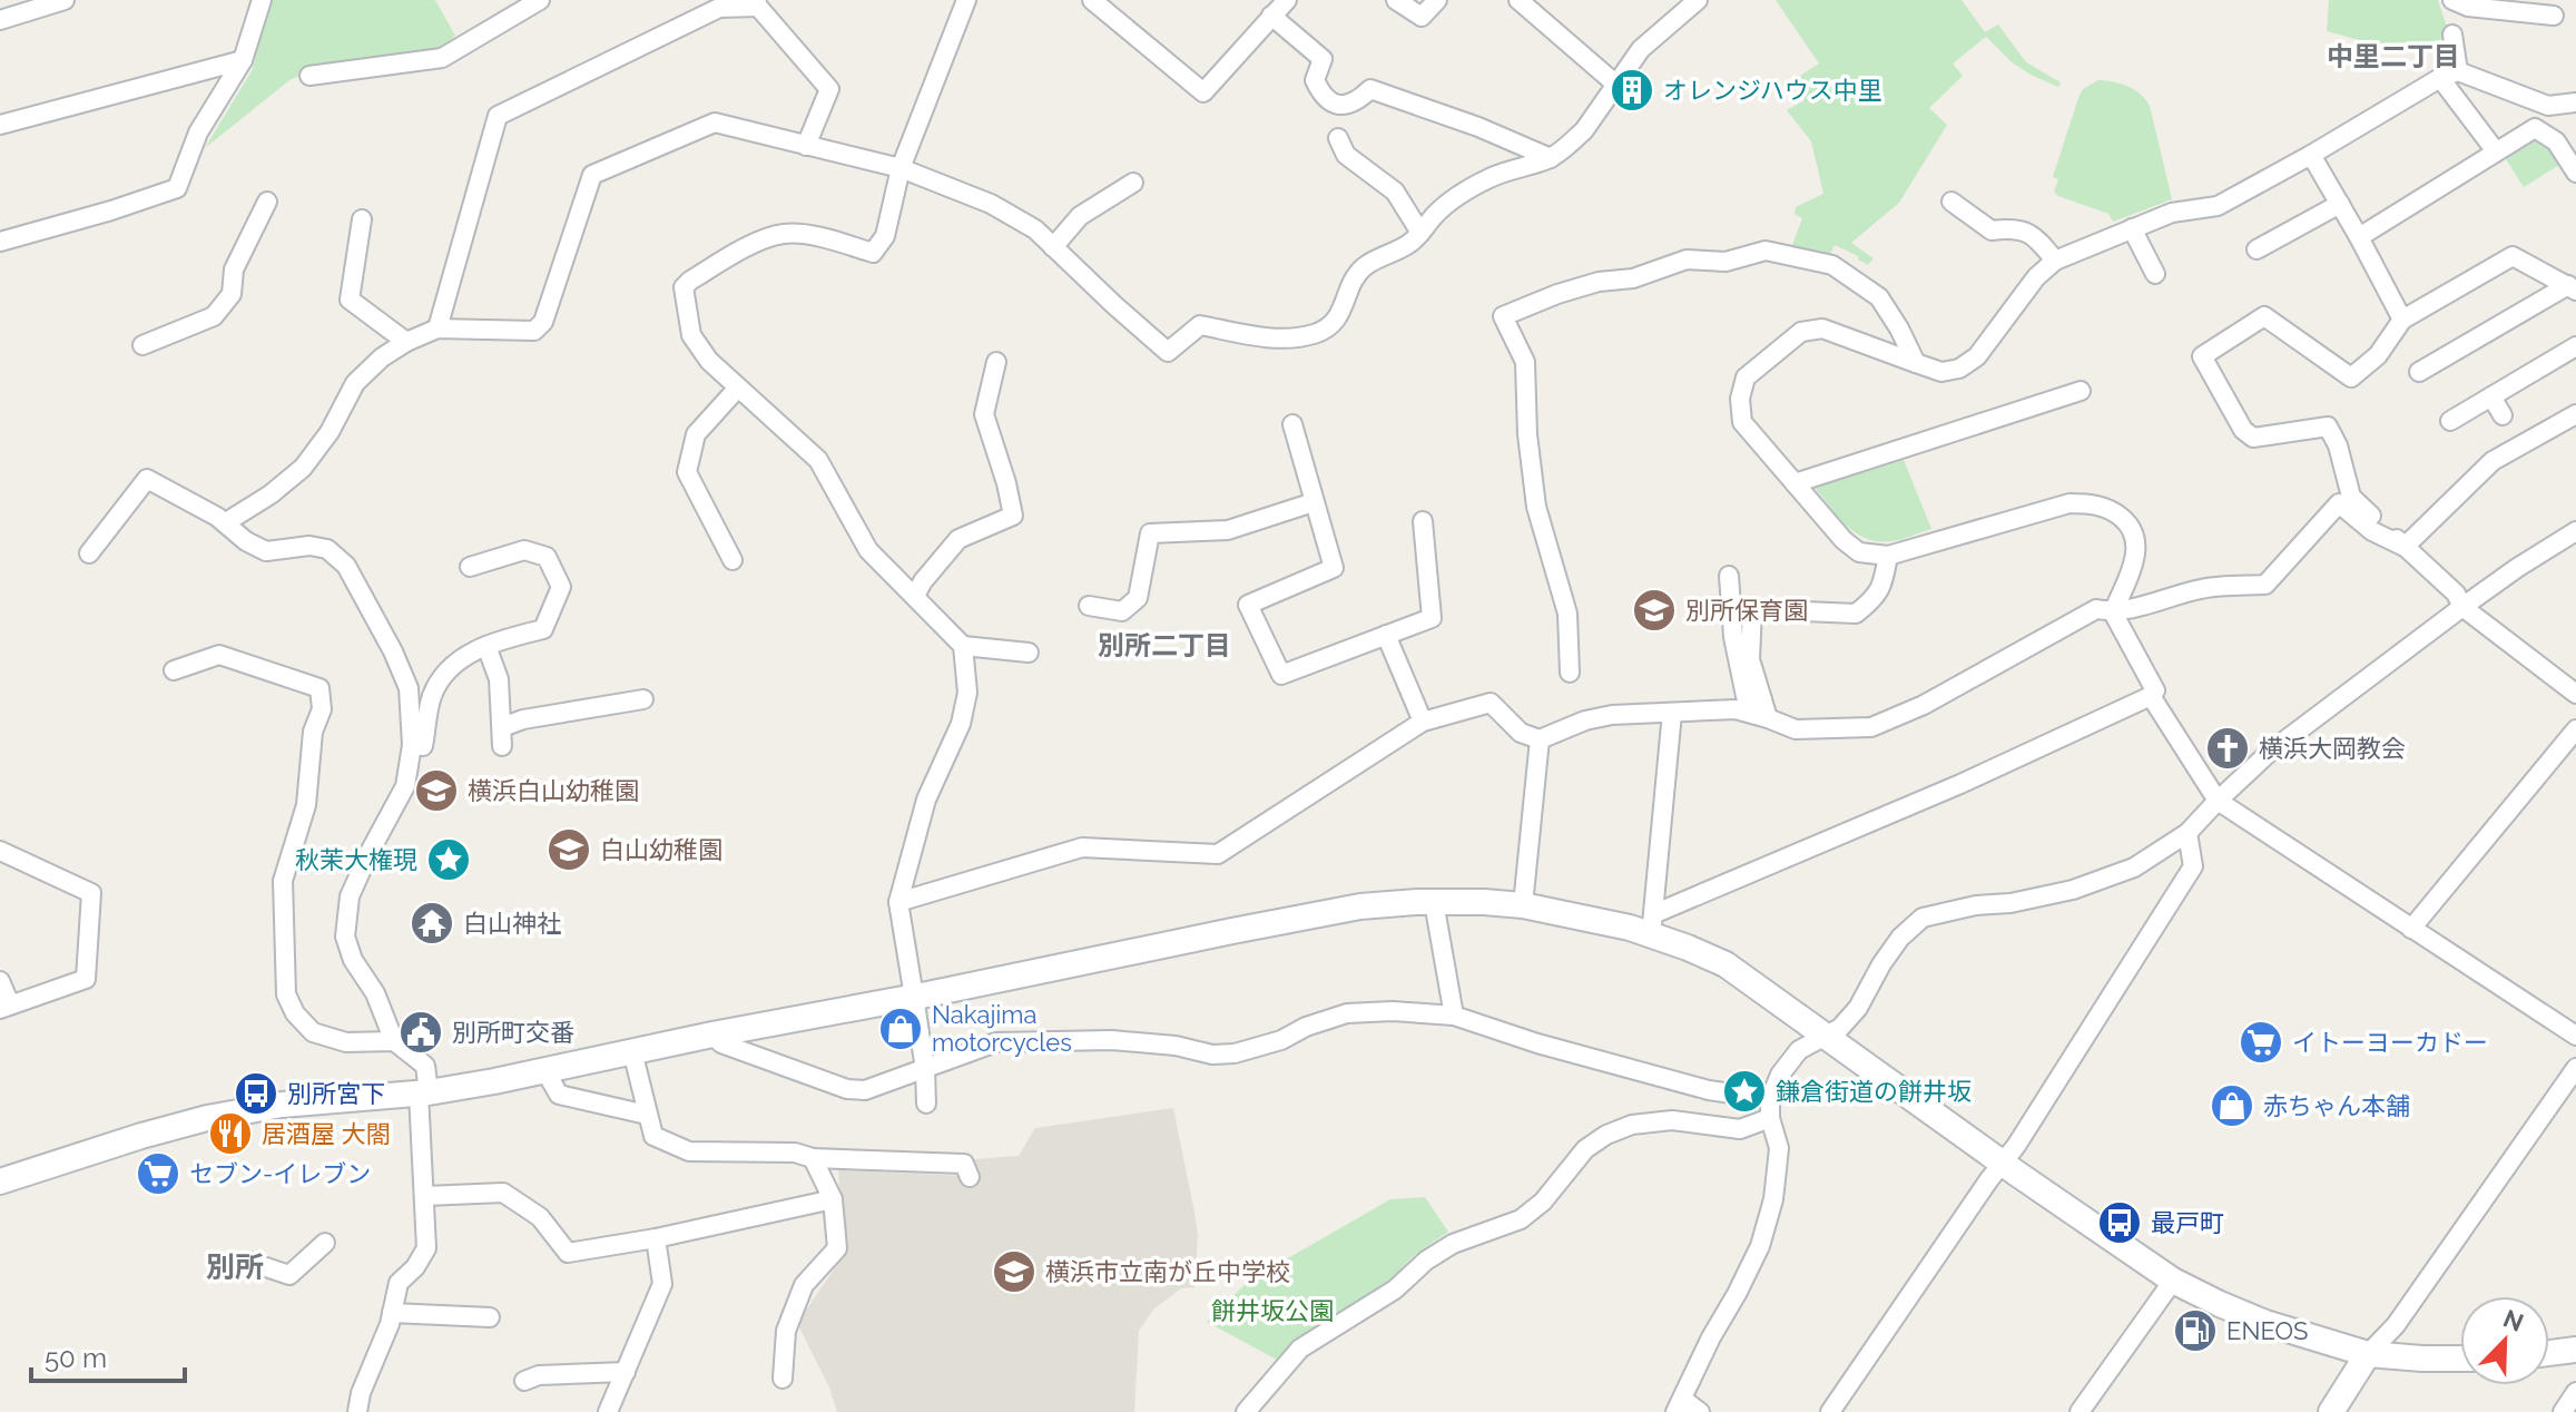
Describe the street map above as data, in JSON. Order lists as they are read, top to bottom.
{
  "districts": ["中里二丁目", "別所二丁目", "別所"],
  "parks": ["餅井坂公園"],
  "places": {
    "building": ["オレンジハウス中里"],
    "school or university": [
      "別所保育園",
      "横浜白山幼稚園",
      "白山幼稚園",
      "横浜市立南が丘中学校"
    ],
    "church": ["横浜大岡教会"],
    "place": ["秋茉大権現", "鎌倉街道の餅井坂"],
    "temple": ["白山神社"],
    "shop": ["Nakajima motorcycles", "赤ちゃん本舗"],
    "public building": ["別所町交番"],
    "supermarket": ["イトーヨーカドー", "セブン-イレブン"],
    "bus stop": ["別所宮下", "最戸町"],
    "restaurant": ["居酒屋 大閤"],
    "fuel station": ["ENEOS"]
  },
  "scale_bar": "50 m",
  "north": "top right"
}
